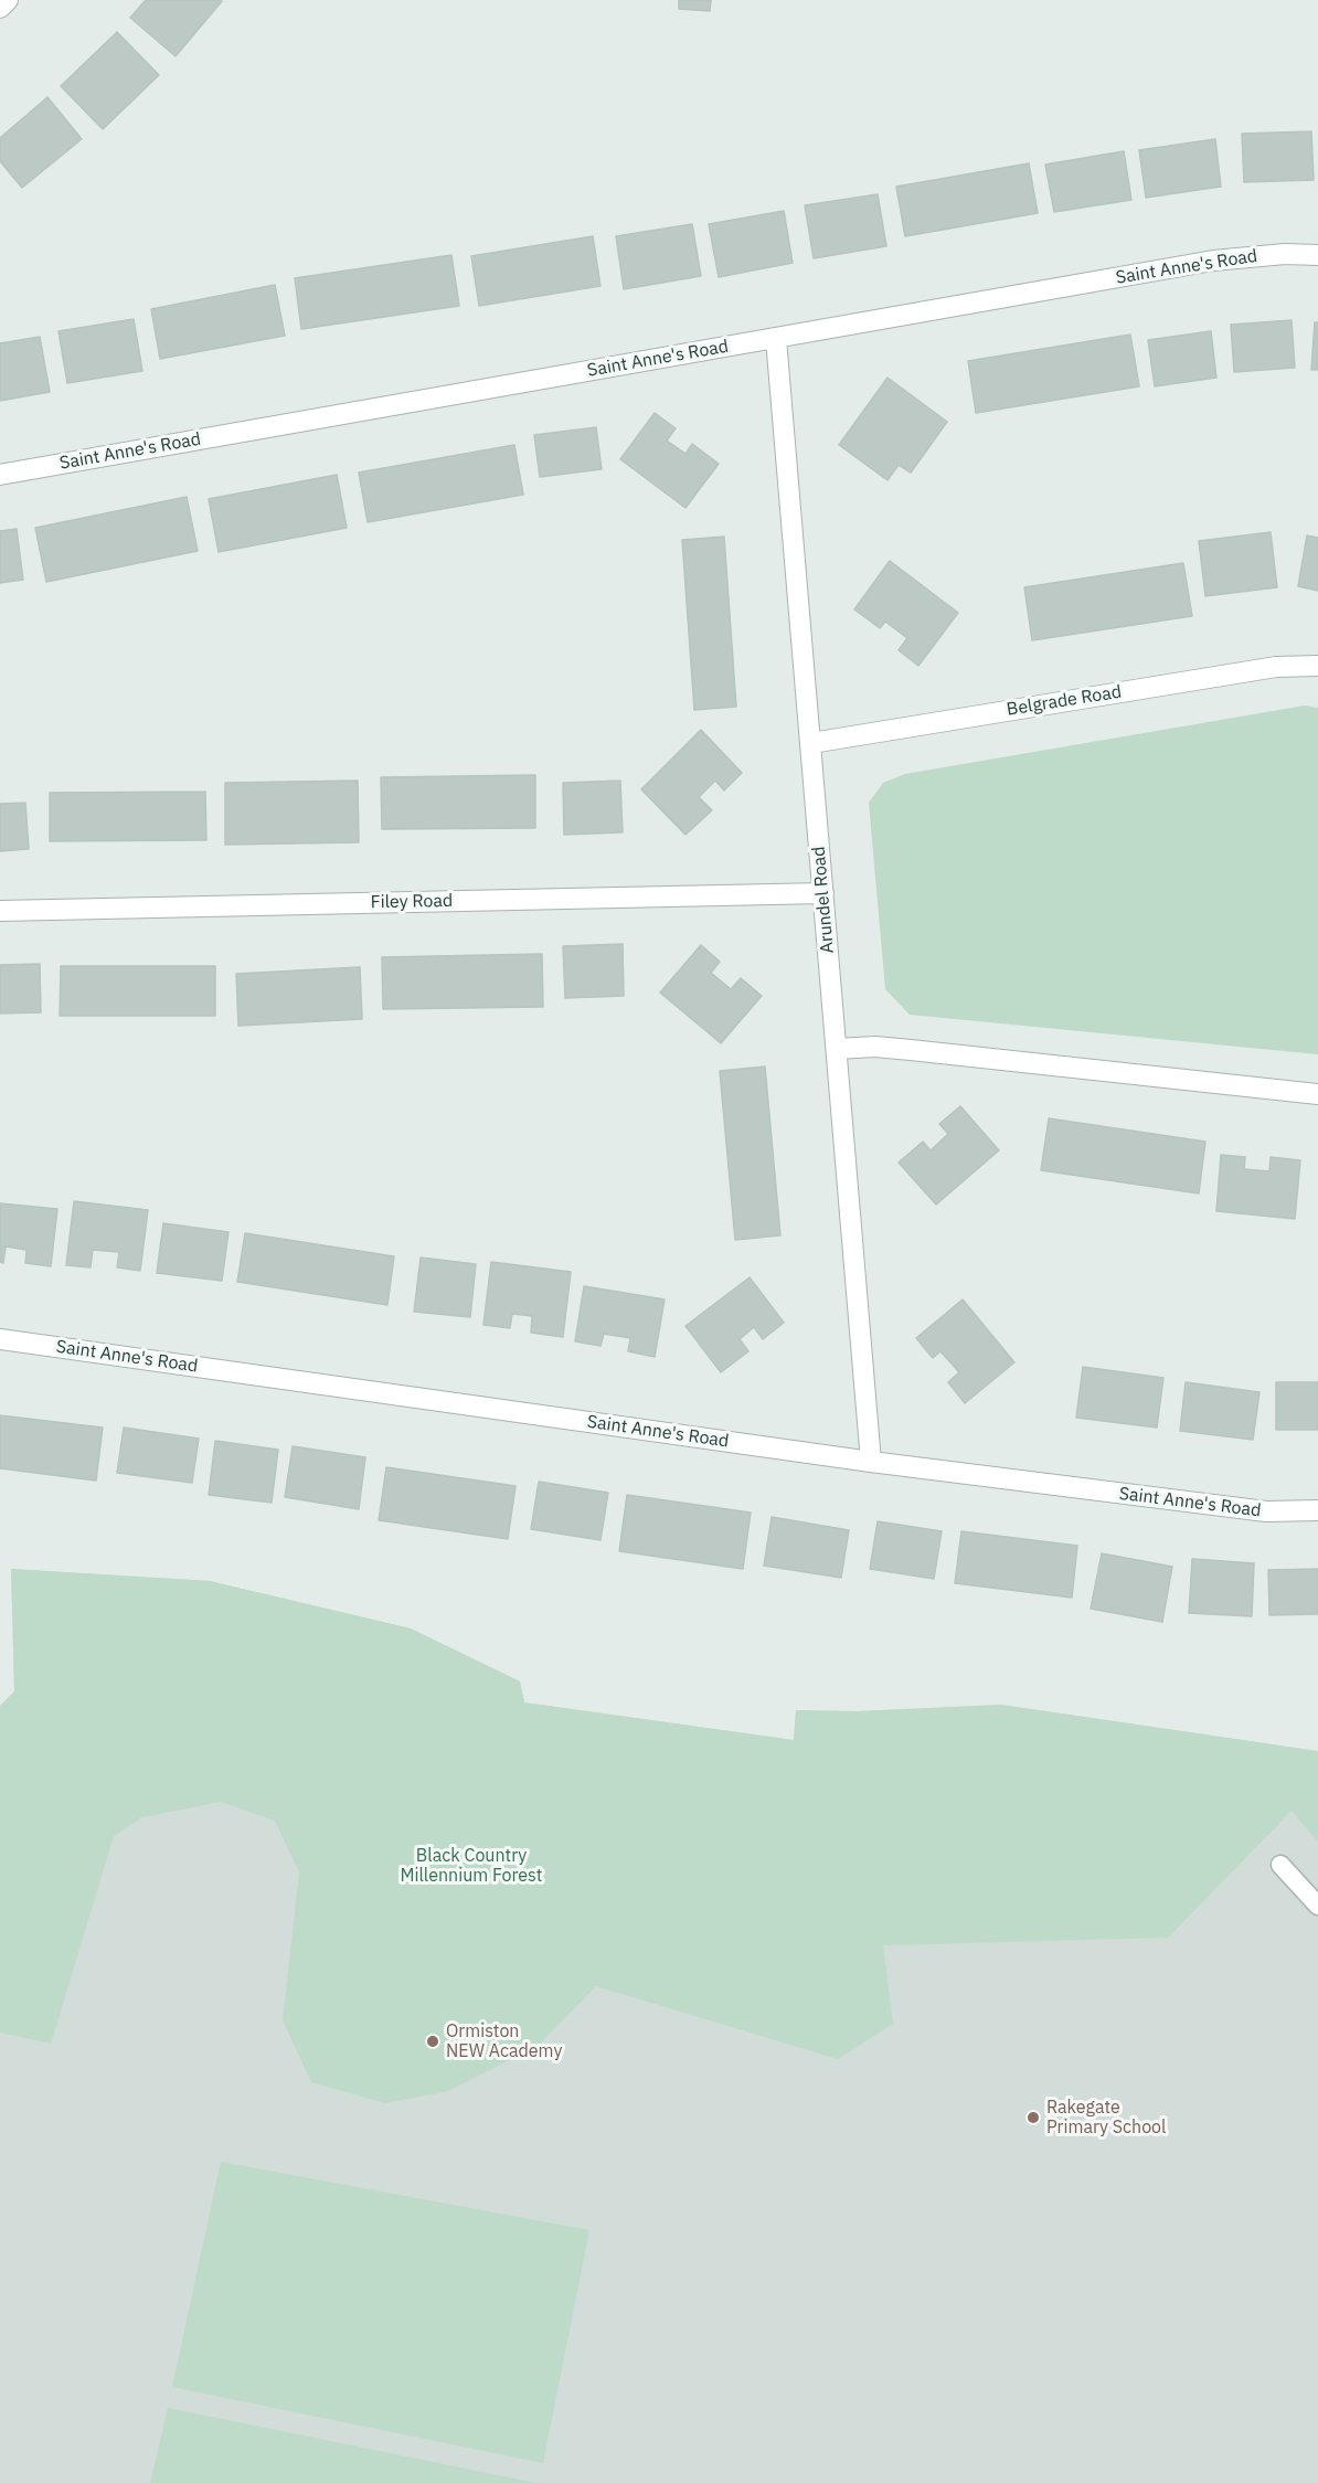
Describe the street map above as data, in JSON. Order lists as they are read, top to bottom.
{
  "streets": {
    "street": [
      "Saint Anne's Road",
      "Belgrade Road",
      "Arundel Road",
      "Filey Road"
    ]
  },
  "crossings": [
    ["Saint Anne's Road", "Arundel Road"],
    ["Belgrade Road", "Arundel Road"],
    ["Arundel Road", "Filey Road"]
  ],
  "parks": ["Black Country Millennium Forest"],
  "places": ["Ormiston NEW Academy", "Rakegate Primary School"]
}
